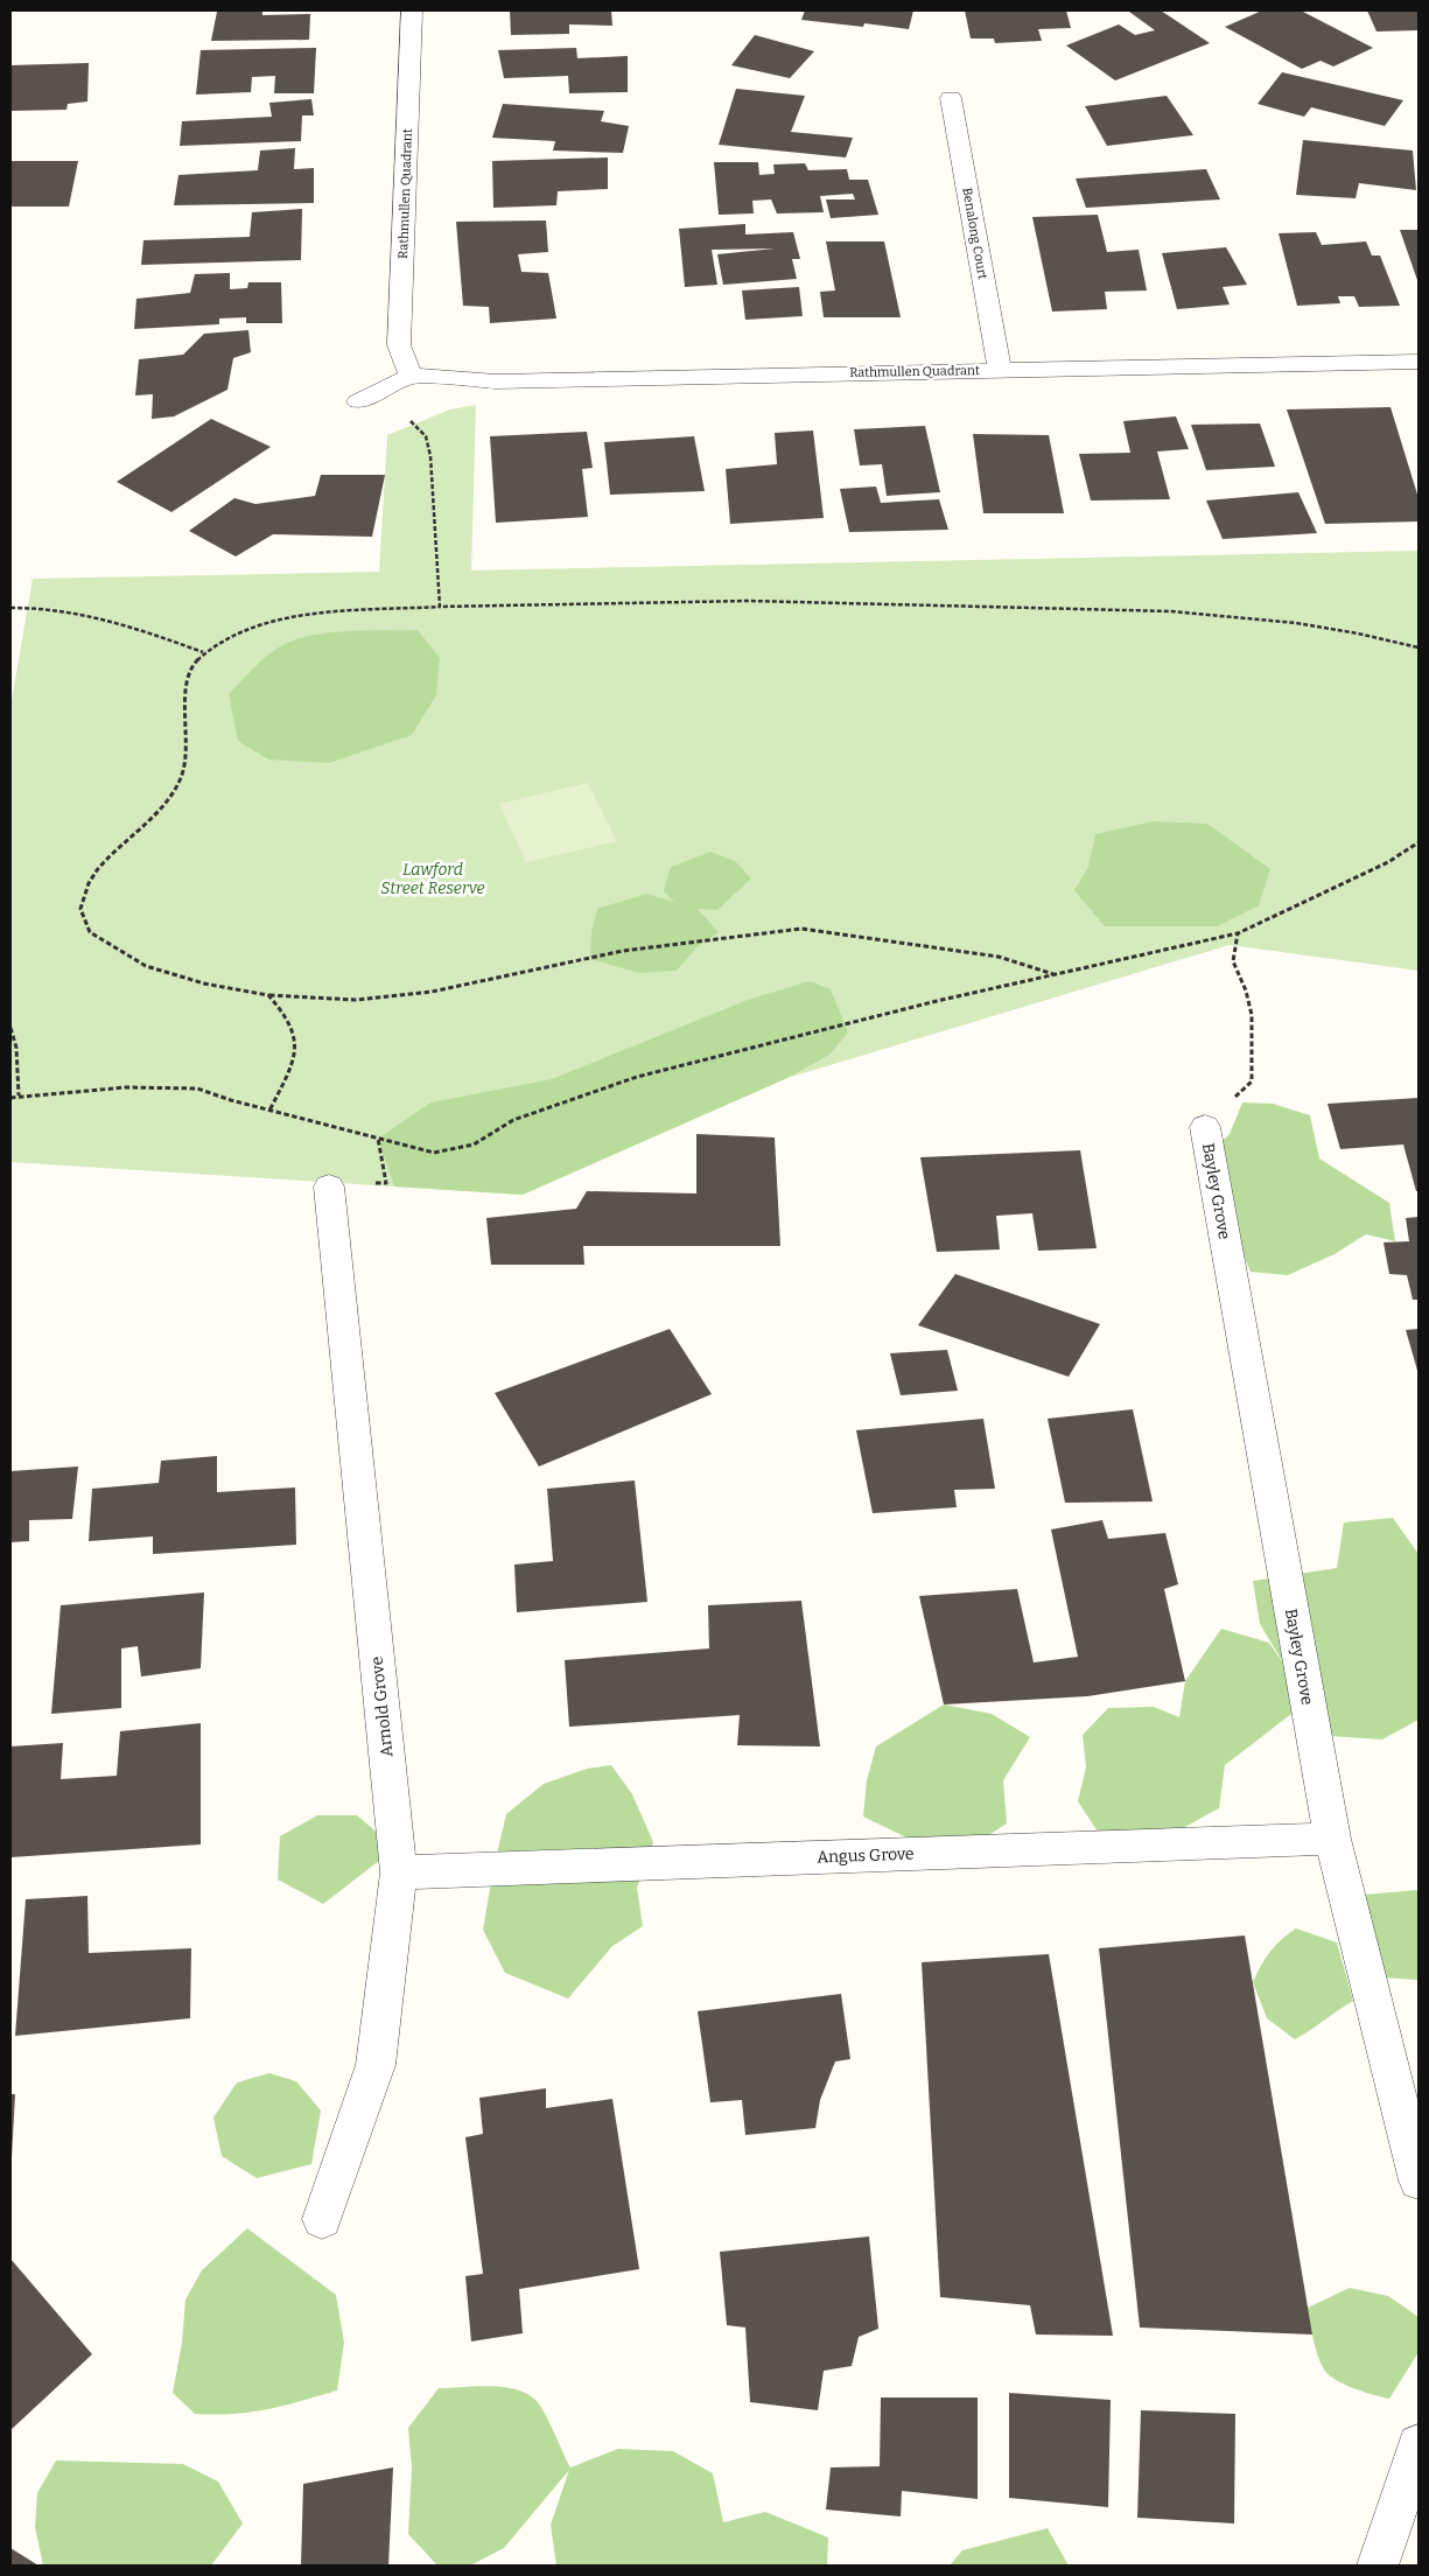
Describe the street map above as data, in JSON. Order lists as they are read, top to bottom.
{
  "streets": {
    "street": [
      "Rathmullen Quadrant",
      "Benalong Court",
      "Bayley Grove",
      "Arnold Grove",
      "Angus Grove"
    ]
  },
  "crossings": [
    ["Rathmullen Quadrant", "Benalong Court"],
    ["Bayley Grove", "Angus Grove"],
    ["Arnold Grove", "Angus Grove"]
  ],
  "parks": ["Lawford Street Reserve"]
}
